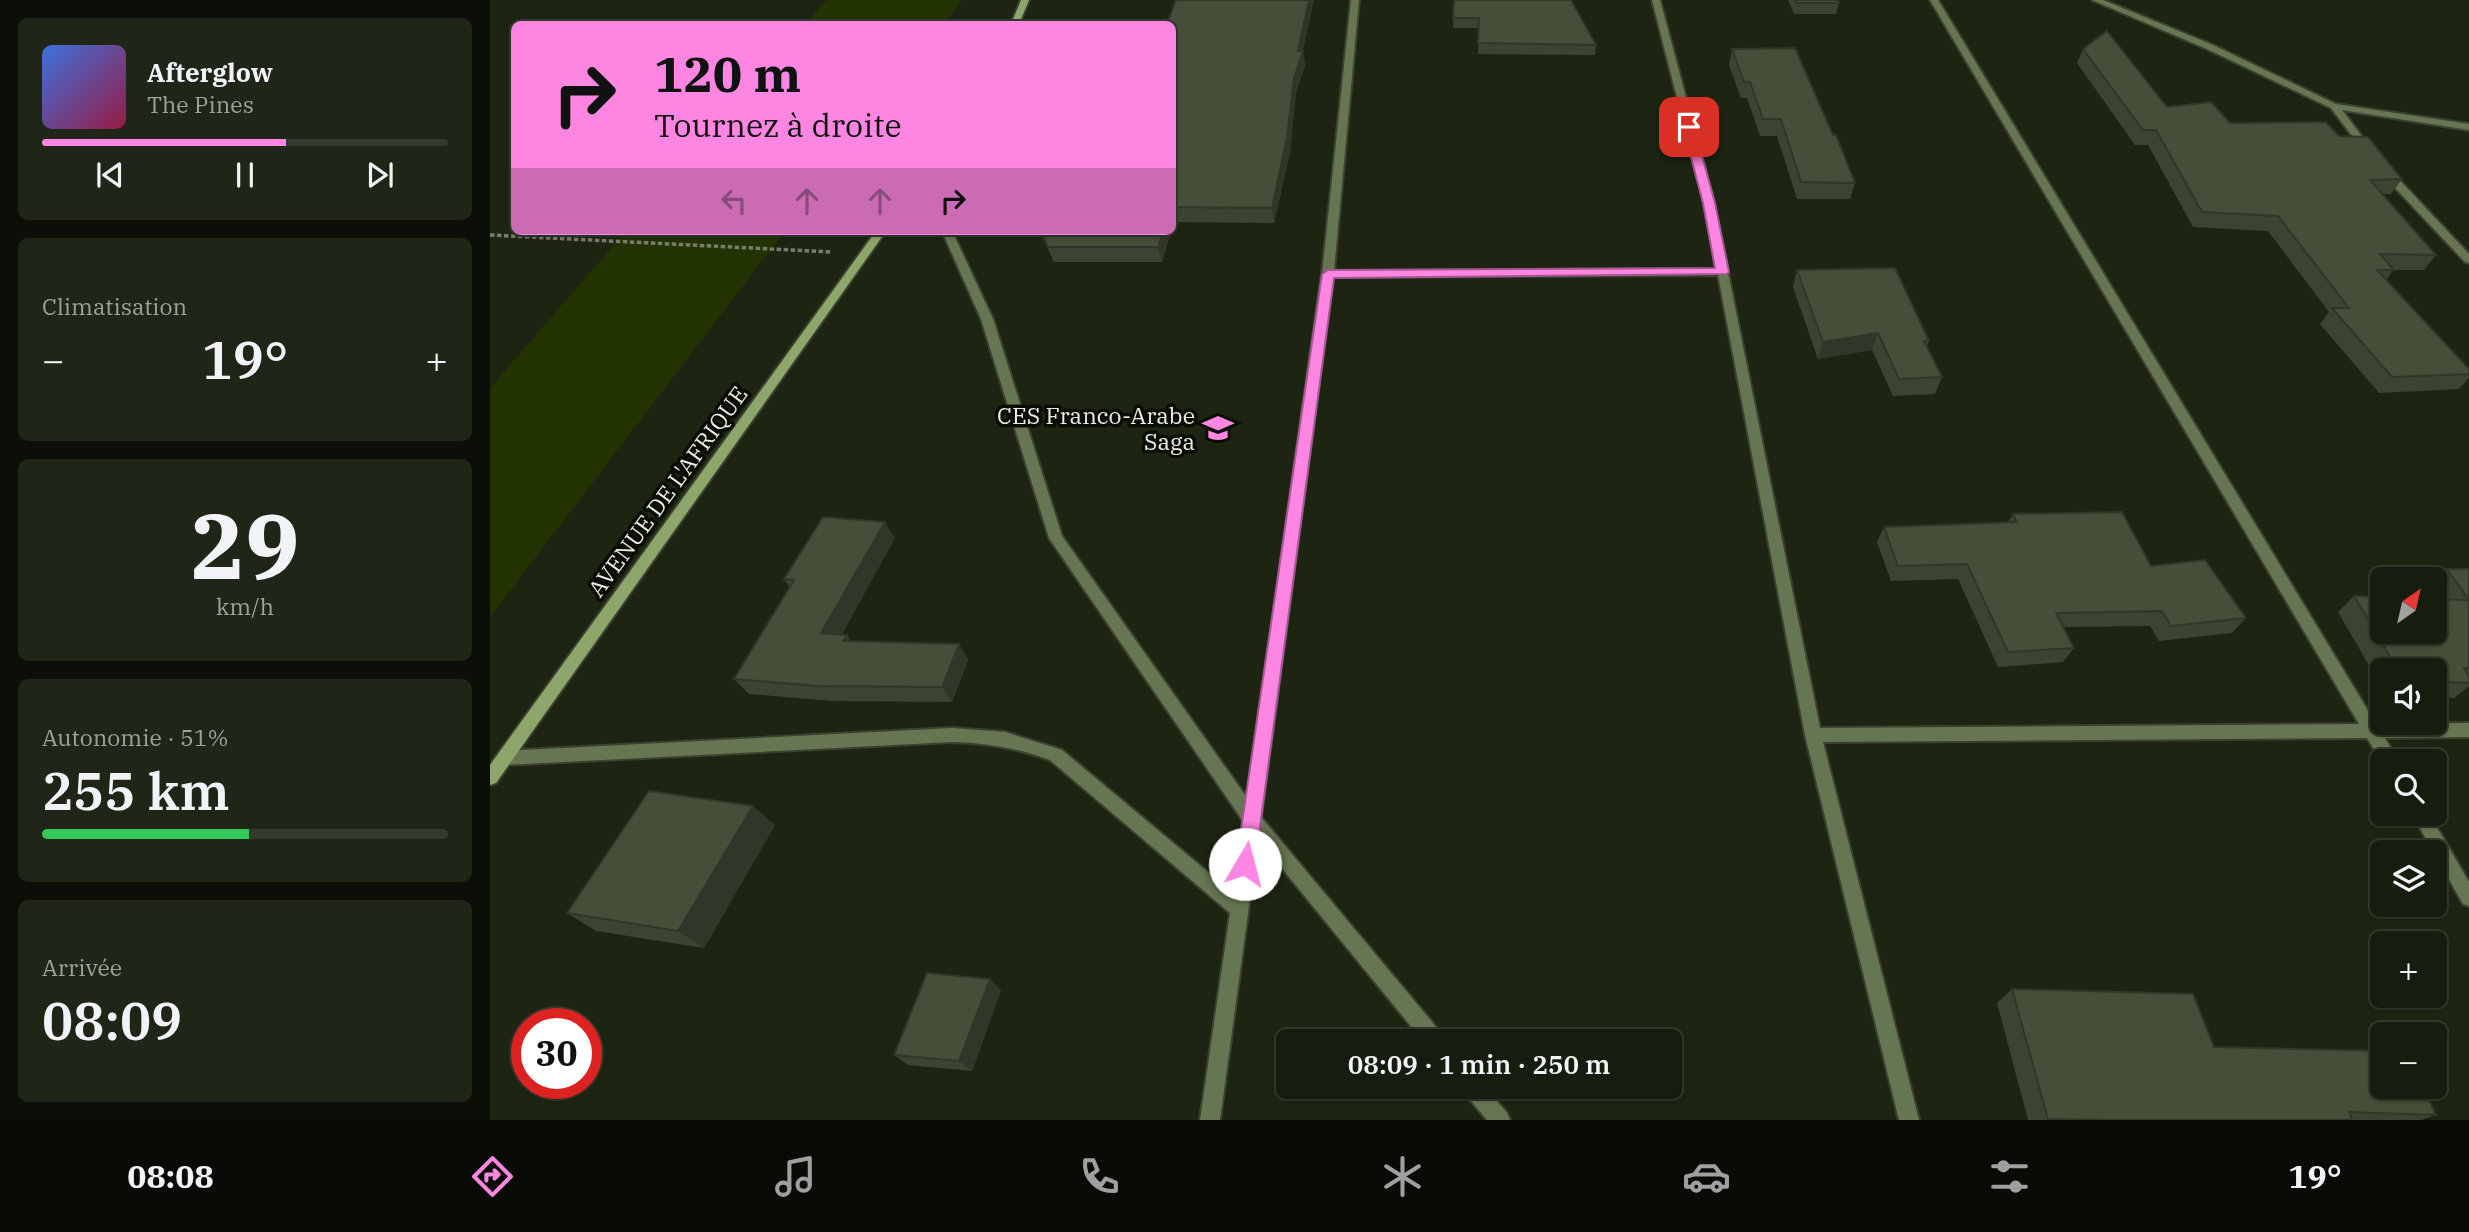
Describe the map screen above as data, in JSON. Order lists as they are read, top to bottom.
{
  "streets": {
    "main road": ["AVENUE DE L'AFRIQUE"]
  },
  "places": {
    "school or university": ["CES Franco-Arabe Saga"]
  },
  "north": "top right",
  "page": {
    "turn": ["120 m", "Tournez à droite"],
    "song": ["Afterglow", "The Pines"],
    "tile": [
      "Climatisation",
      ["29", "km/h"],
      ["Autonomie · 51%", "255 km"],
      ["Arrivée", "08:09"]
    ],
    "heat": ["−", "19°", "+"],
    "map_buttons": ["+", "−"],
    "limit": "30",
    "trip": "08:09 · 1 min · 250 m",
    "tabs": ["08:08", "19°"]
  }
}
